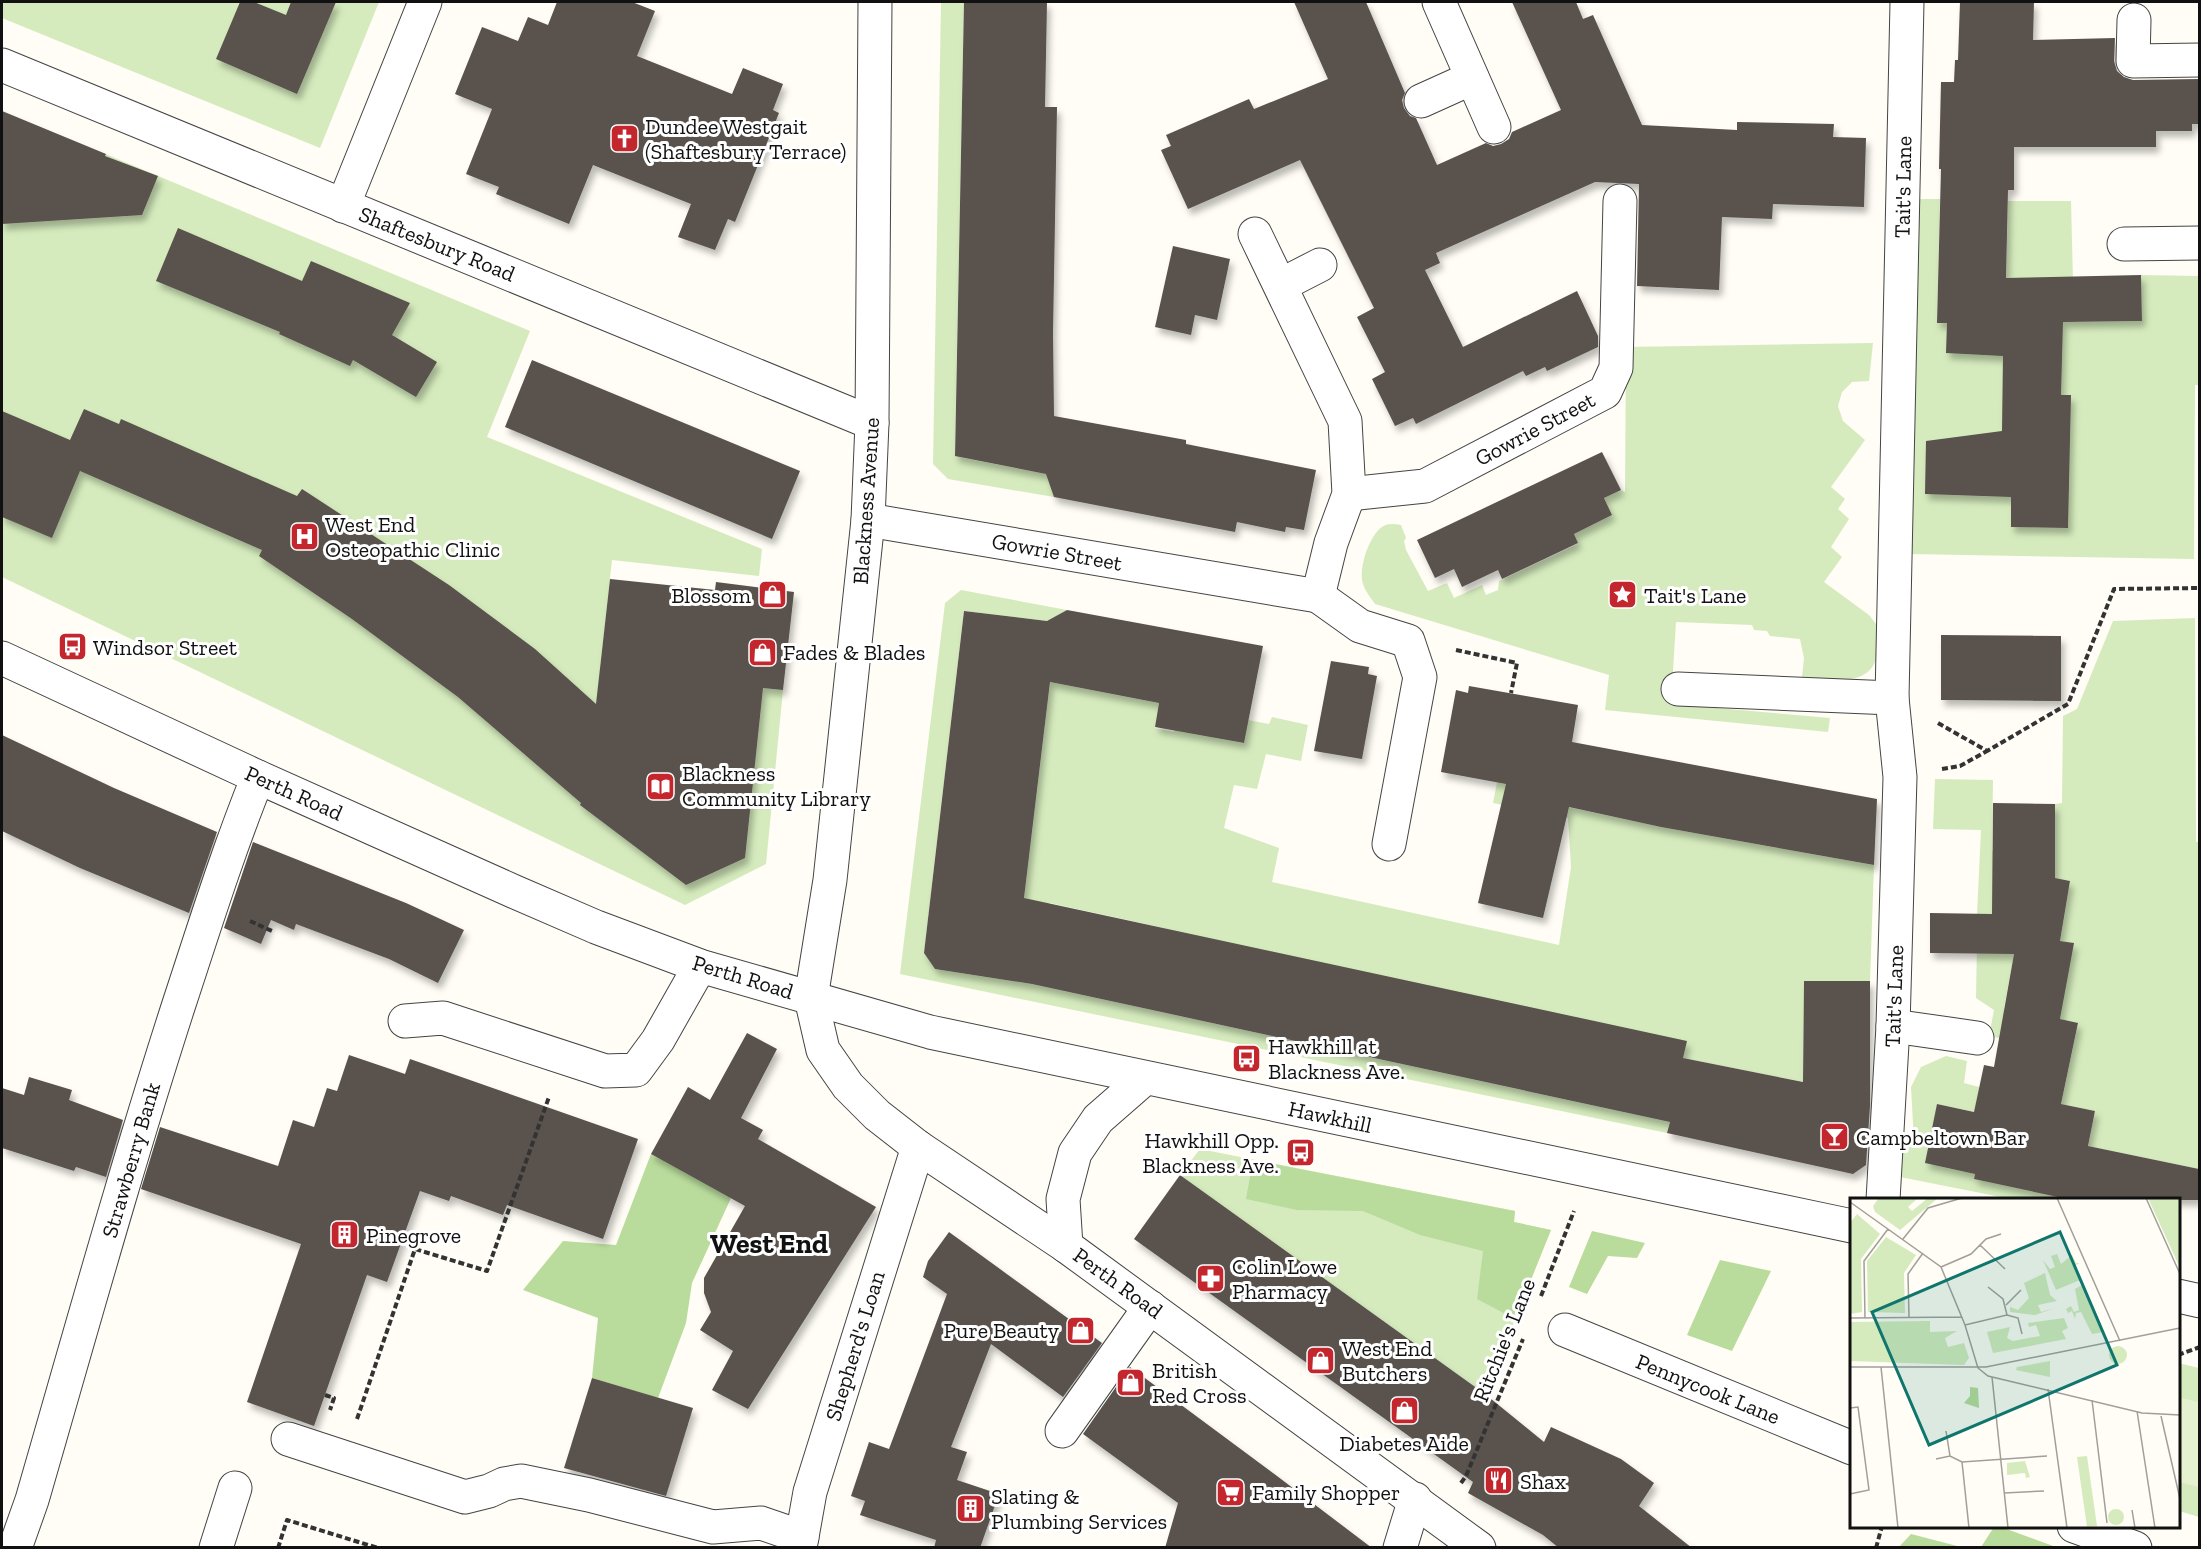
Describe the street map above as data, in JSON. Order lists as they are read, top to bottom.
{
  "streets": {
    "street": [
      "Tait's Lane",
      "Shaftesbury Road",
      "Gowrie Street",
      "Blackness Avenue",
      "Perth Road",
      "Hawkhill",
      "Strawberry Bank",
      "Shepherd's Loan",
      "Pennycook Lane"
    ],
    "path": ["Ritchie's Lane"]
  },
  "crossings": [
    ["Shaftesbury Road", "Blackness Avenue"],
    ["Gowrie Street", "Blackness Avenue"],
    ["Blackness Avenue", "Perth Road"],
    ["Blackness Avenue", "Hawkhill"],
    ["Perth Road", "Hawkhill"],
    ["Perth Road", "Strawberry Bank"],
    ["Perth Road", "Ritchie's Lane"],
    ["Perth Road", "Shepherd's Loan"],
    ["Hawkhill", "Ritchie's Lane"]
  ],
  "districts": ["West End"],
  "places": {
    "church": ["Dundee Westgait (Shaftesbury Terrace)"],
    "hospital": ["West End Osteopathic Clinic"],
    "shop": [
      "Blossom",
      "Fades & Blades",
      "Pure Beauty",
      "West End Butchers",
      "British Red Cross",
      "Diabetes Aide"
    ],
    "place": ["Tait's Lane"],
    "bus stop": ["Windsor Street", "Hawkhill at Blackness Ave.", "Hawkhill Opp. Blackness Ave."],
    "library": ["Blackness Community Library"],
    "bar": ["Campbeltown Bar"],
    "building": ["Pinegrove", "Slating & Plumbing Services"],
    "pharmacy": ["Colin Lowe Pharmacy"],
    "restaurant": ["Shax"],
    "supermarket": ["Family Shopper"]
  }
}
